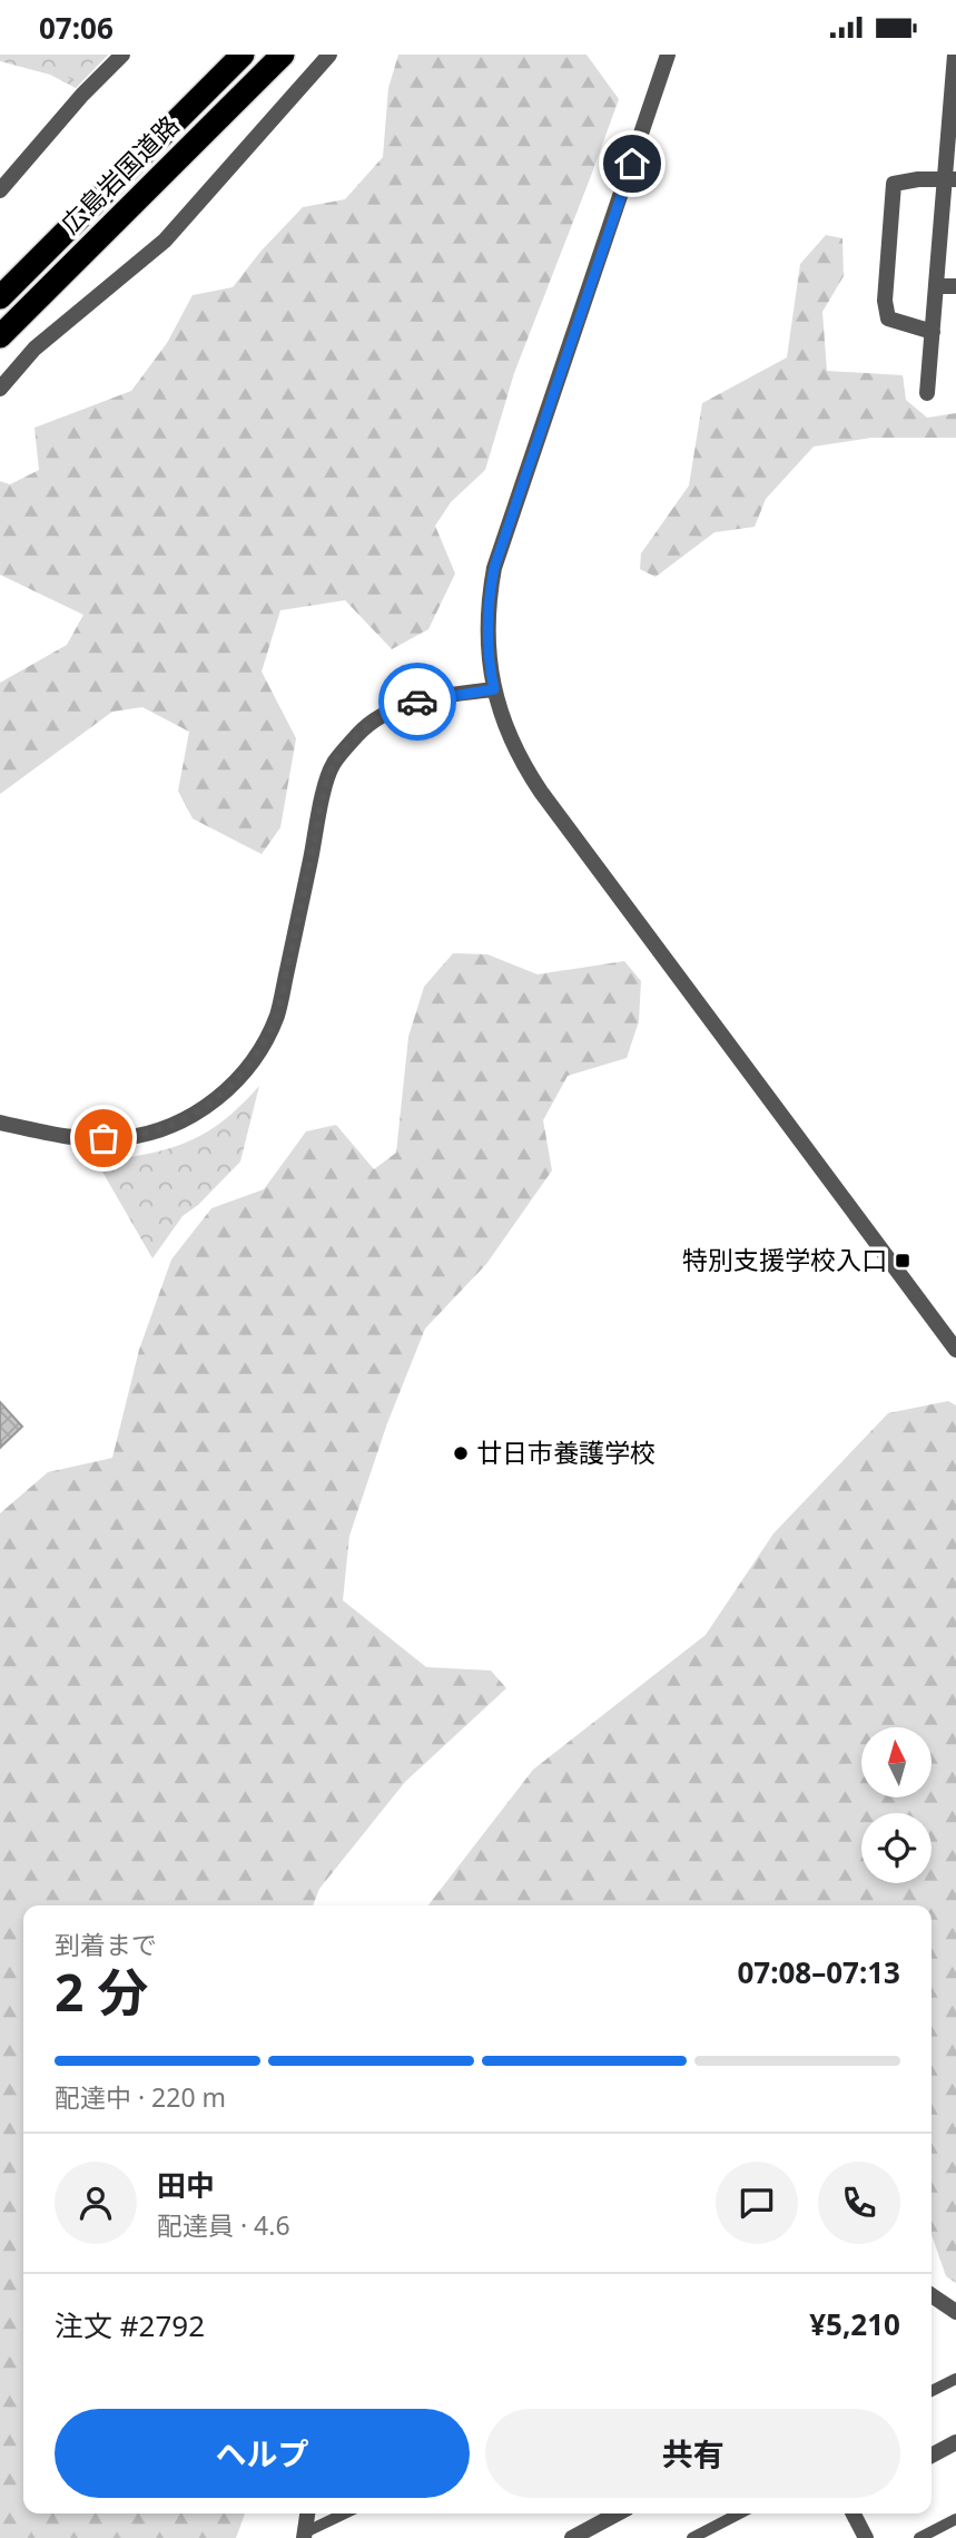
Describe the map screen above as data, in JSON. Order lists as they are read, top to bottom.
{
  "streets": {
    "highway": ["広島岩国道路"]
  },
  "places": {
    "transit": ["特別支援学校入口"],
    "other": ["廿日市養護学校"]
  },
  "north": "top",
  "page": {
    "status": "07:06",
    "heading": ["2 分", "到着まで", "07:08–07:13"],
    "panel": [
      "田中",
      "配達員 · 4.6",
      "注文 #2792",
      "¥5,210"
    ],
    "bar": "配達中 · 220 m",
    "buttons": ["ヘルプ", "共有"]
  }
}
